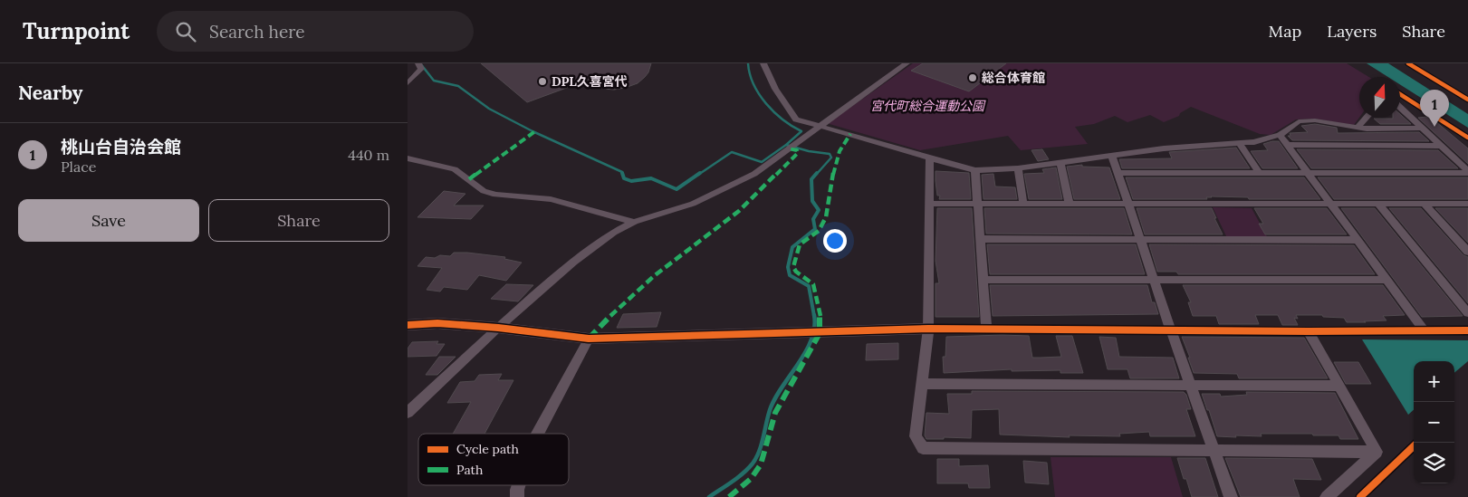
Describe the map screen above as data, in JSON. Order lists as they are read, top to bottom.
{
  "parks": ["宮代町総合運動公園"],
  "places": ["総合体育館", "DPL久喜宮代"],
  "legend": ["Cycle path", "Path"],
  "north": "top",
  "page": {
    "header": "Turnpoint",
    "search": "Search here",
    "nav": ["Map", "Layers", "Share"],
    "heading": "Nearby",
    "pins": "1",
    "list": [
      {
        "mark": "1",
        "name": "桃山台自治会館",
        "note": "Place",
        "value": "440 m"
      }
    ],
    "buttons": ["Save", "Share"],
    "map_buttons": ["+", "−"]
  }
}
